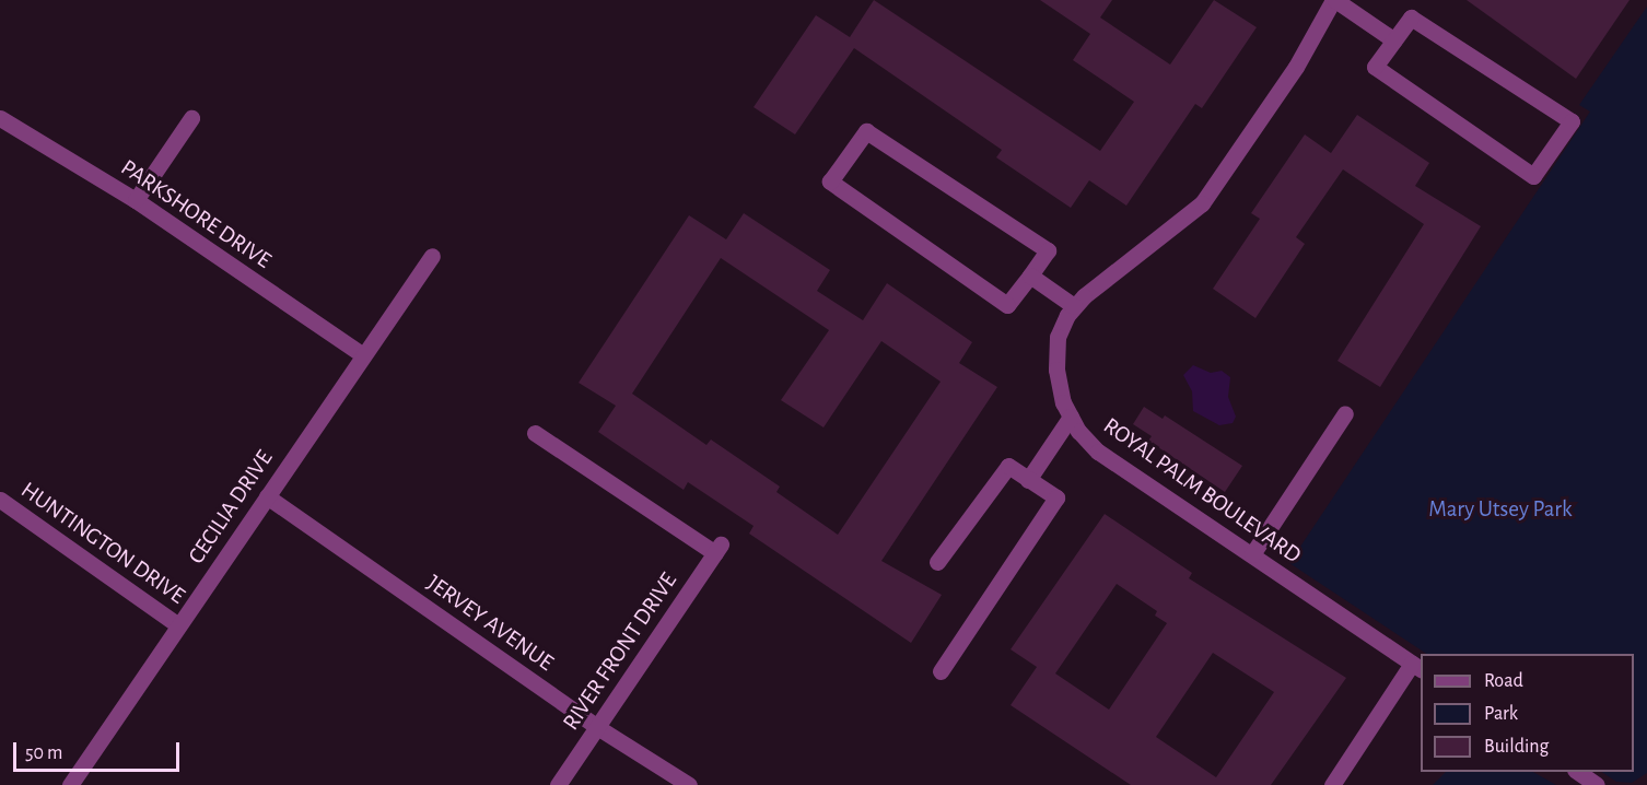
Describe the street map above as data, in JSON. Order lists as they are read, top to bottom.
{
  "streets": {
    "street": [
      "PARKSHORE DRIVE",
      "ROYAL PALM BOULEVARD",
      "CECILIA DRIVE",
      "HUNTINGTON DRIVE",
      "JERVEY AVENUE",
      "RIVER FRONT DRIVE"
    ]
  },
  "crossings": [
    ["PARKSHORE DRIVE", "CECILIA DRIVE"],
    ["CECILIA DRIVE", "HUNTINGTON DRIVE"],
    ["CECILIA DRIVE", "JERVEY AVENUE"],
    ["JERVEY AVENUE", "RIVER FRONT DRIVE"]
  ],
  "parks": ["Mary Utsey Park"],
  "legend": ["Road", "Park", "Building"],
  "scale_bar": "50 m"
}
